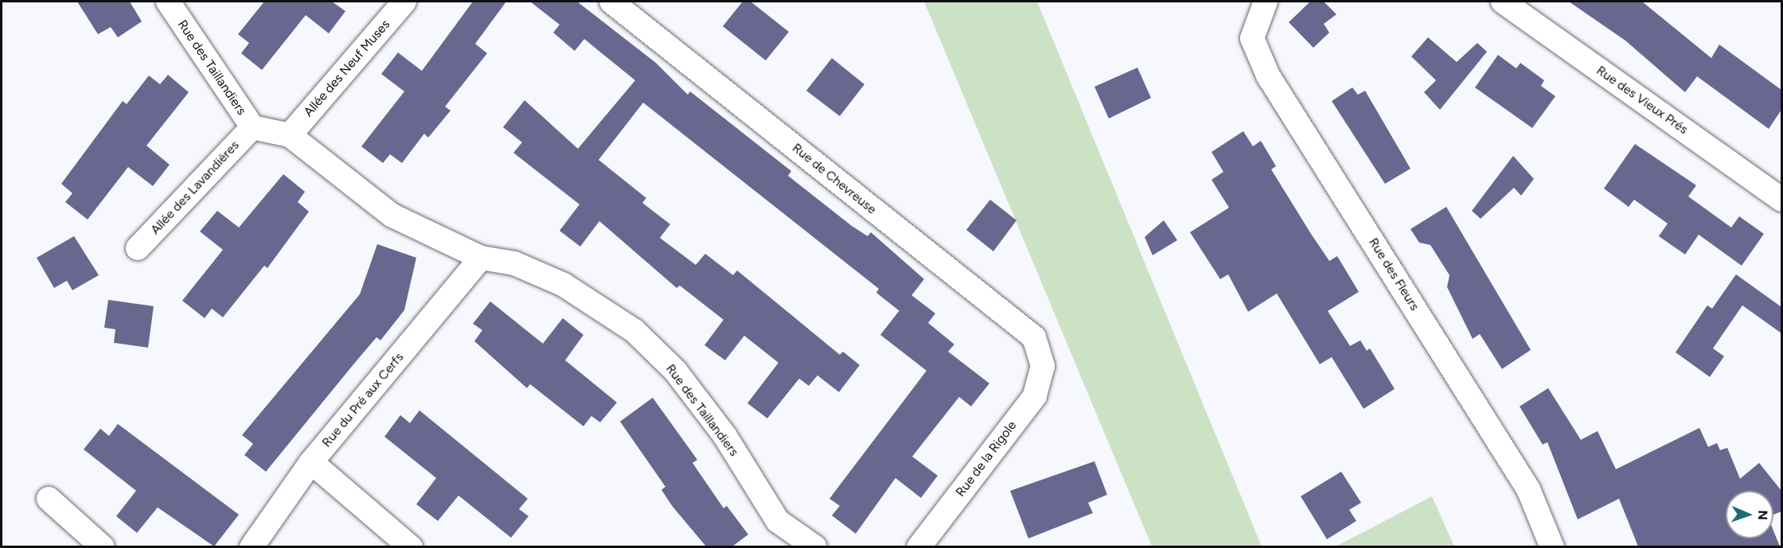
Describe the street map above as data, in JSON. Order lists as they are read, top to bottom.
{
  "streets": {
    "street": [
      "Rue des Taillandiers",
      "Allée des Neuf Muses",
      "Rue des Vieux Prés",
      "Rue de Chevreuse",
      "Allée des Lavandières",
      "Rue des Fleurs",
      "Rue du Pré aux Cerfs",
      "Rue de la Rigole"
    ]
  },
  "crossings": [
    ["Rue des Taillandiers", "Allée des Neuf Muses"],
    ["Rue des Taillandiers", "Allée des Lavandières"],
    ["Rue des Taillandiers", "Rue du Pré aux Cerfs"],
    ["Rue de Chevreuse", "Rue de la Rigole"]
  ],
  "north": "right"
}
